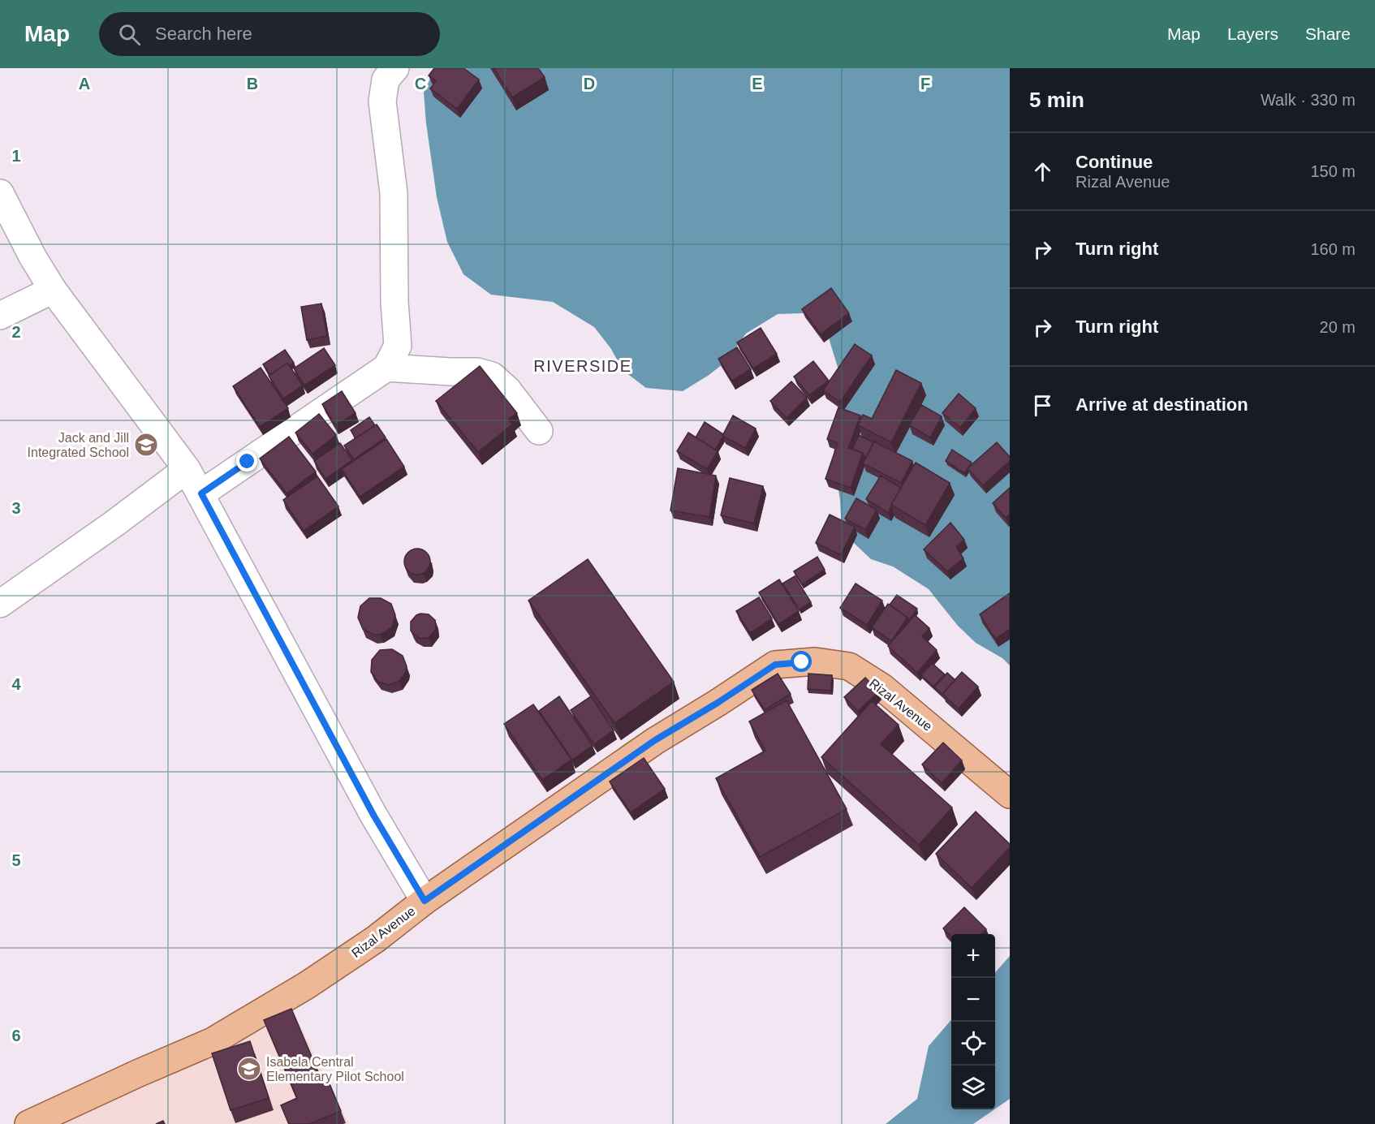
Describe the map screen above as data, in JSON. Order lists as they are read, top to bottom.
{
  "streets": {
    "main road": ["Rizal Avenue"]
  },
  "districts": ["RIVERSIDE"],
  "places": {
    "school or university": ["Jack and Jill Integrated School", "Isabela Central Elementary Pilot School"]
  },
  "page": {
    "header": "Map",
    "search": "Search here",
    "nav": ["Map", "Layers", "Share"],
    "heading": ["5 min", "Walk · 330 m"],
    "list": [
      ["Continue", "Rizal Avenue", "150 m"],
      ["Turn right", "160 m"],
      ["Turn right", "20 m"],
      "Arrive at destination"
    ],
    "map_buttons": ["+", "−"]
  },
  "grid": {
    "columns": [
      "A",
      "B",
      "C",
      "D",
      "E",
      "F"
    ],
    "rows": [
      "1",
      "2",
      "3",
      "4",
      "5",
      "6"
    ]
  }
}
